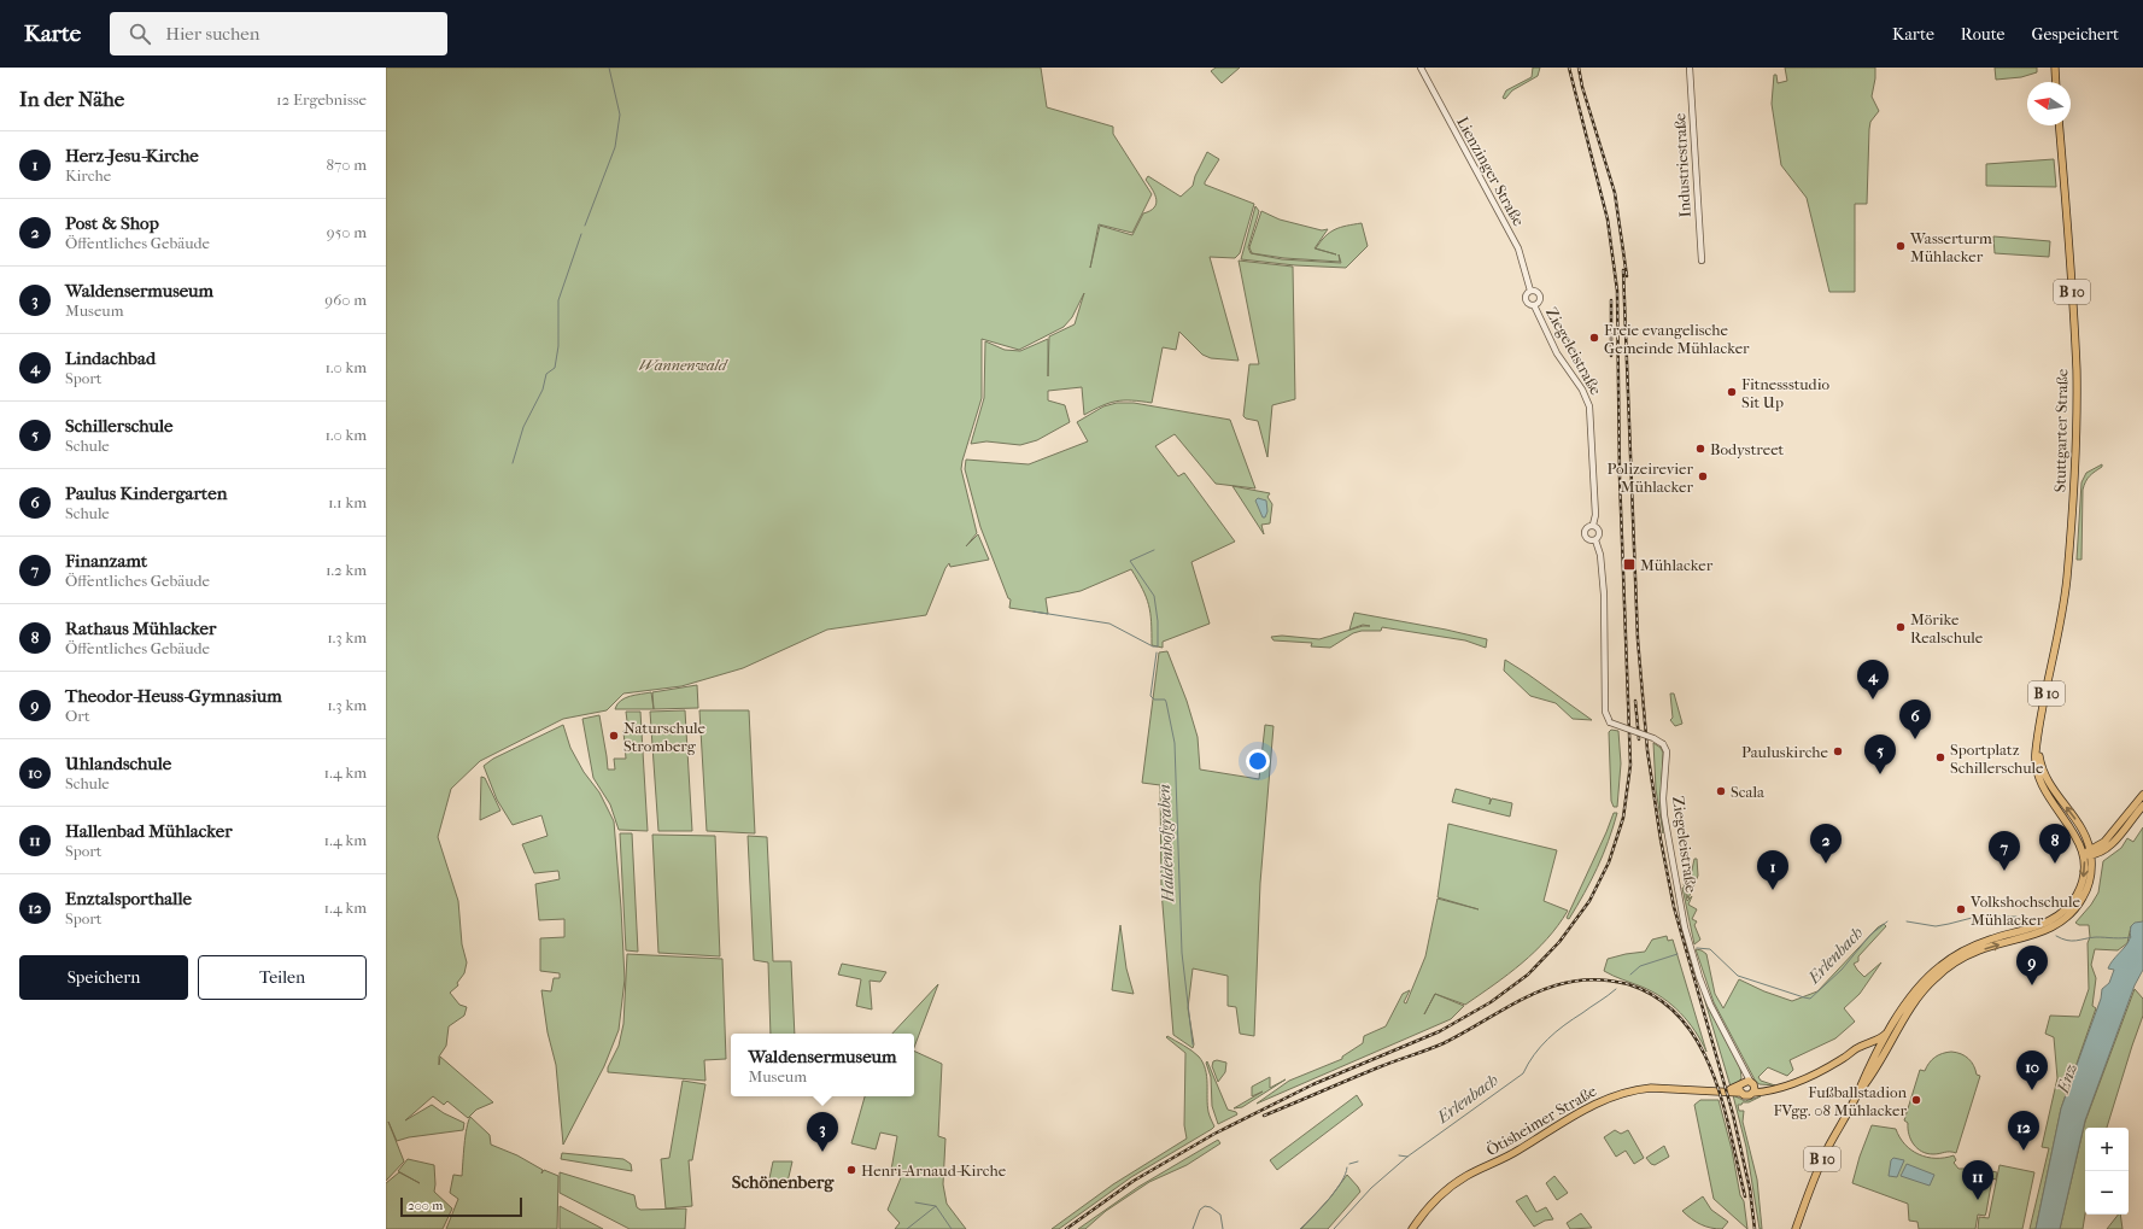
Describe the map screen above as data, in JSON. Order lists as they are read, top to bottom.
{
  "streets": {
    "main road": ["B 10", "Stuttgarter Straße", "Ötisheimer Straße"],
    "street": ["Industriestraße", "Lienzinger Straße", "Ziegeleistraße"]
  },
  "crossings": [
    ["Lienzinger Straße", "Ziegeleistraße"],
    ["B 10", "Stuttgarter Straße"],
    ["Ziegeleistraße", "Ötisheimer Straße"]
  ],
  "districts": ["Schönenberg"],
  "water": ["Haldenhofgraben", "Erlenbach", "Enz"],
  "parks": ["Wannenwald"],
  "places": {
    "other": [
      "Wasserturm Mühlacker",
      "Freie evangelische Gemeinde Mühlacker",
      "Fitnessstudio Sit Up",
      "Bodystreet",
      "Polizeirevier Mühlacker",
      "Mörike Realschule",
      "Naturschule Stromberg",
      "Pauluskirche",
      "Sportplatz Schillerschule",
      "Scala",
      "Volkshochschule Mühlacker",
      "Fußballstadion FVgg. 08 Mühlacker",
      "Henri-Arnaud-Kirche"
    ],
    "transit": ["Mühlacker"]
  },
  "scale_bar": "200 m",
  "north": "left",
  "page": {
    "header": "Karte",
    "search": "Hier suchen",
    "nav": ["Karte", "Route", "Gespeichert"],
    "heading": ["In der Nähe", "12 Ergebnisse"],
    "list": [
      {
        "mark": "1",
        "name": "Herz-Jesu-Kirche",
        "note": "Kirche",
        "value": "870 m"
      },
      {
        "mark": "2",
        "name": "Post & Shop",
        "note": "Öffentliches Gebäude",
        "value": "950 m"
      },
      {
        "mark": "3",
        "name": "Waldensermuseum",
        "note": "Museum",
        "value": "960 m"
      },
      {
        "mark": "4",
        "name": "Lindachbad",
        "note": "Sport",
        "value": "1.0 km"
      },
      {
        "mark": "5",
        "name": "Schillerschule",
        "note": "Schule",
        "value": "1.0 km"
      },
      {
        "mark": "6",
        "name": "Paulus Kindergarten",
        "note": "Schule",
        "value": "1.1 km"
      },
      {
        "mark": "7",
        "name": "Finanzamt",
        "note": "Öffentliches Gebäude",
        "value": "1.2 km"
      },
      {
        "mark": "8",
        "name": "Rathaus Mühlacker",
        "note": "Öffentliches Gebäude",
        "value": "1.3 km"
      },
      {
        "mark": "9",
        "name": "Theodor-Heuss-Gymnasium",
        "note": "Ort",
        "value": "1.3 km"
      },
      {
        "mark": "10",
        "name": "Uhlandschule",
        "note": "Schule",
        "value": "1.4 km"
      },
      {
        "mark": "11",
        "name": "Hallenbad Mühlacker",
        "note": "Sport",
        "value": "1.4 km"
      },
      {
        "mark": "12",
        "name": "Enztalsporthalle",
        "note": "Sport",
        "value": "1.4 km"
      }
    ],
    "pins": [
      "4",
      "6",
      "5",
      "2",
      "8",
      "7",
      "1",
      "9",
      "10",
      "12",
      "3",
      "11"
    ],
    "buttons": ["Speichern", "Teilen"],
    "popup": ["Waldensermuseum", "Museum"],
    "map_buttons": ["+", "−"],
    "scale": "200 m"
  }
}
